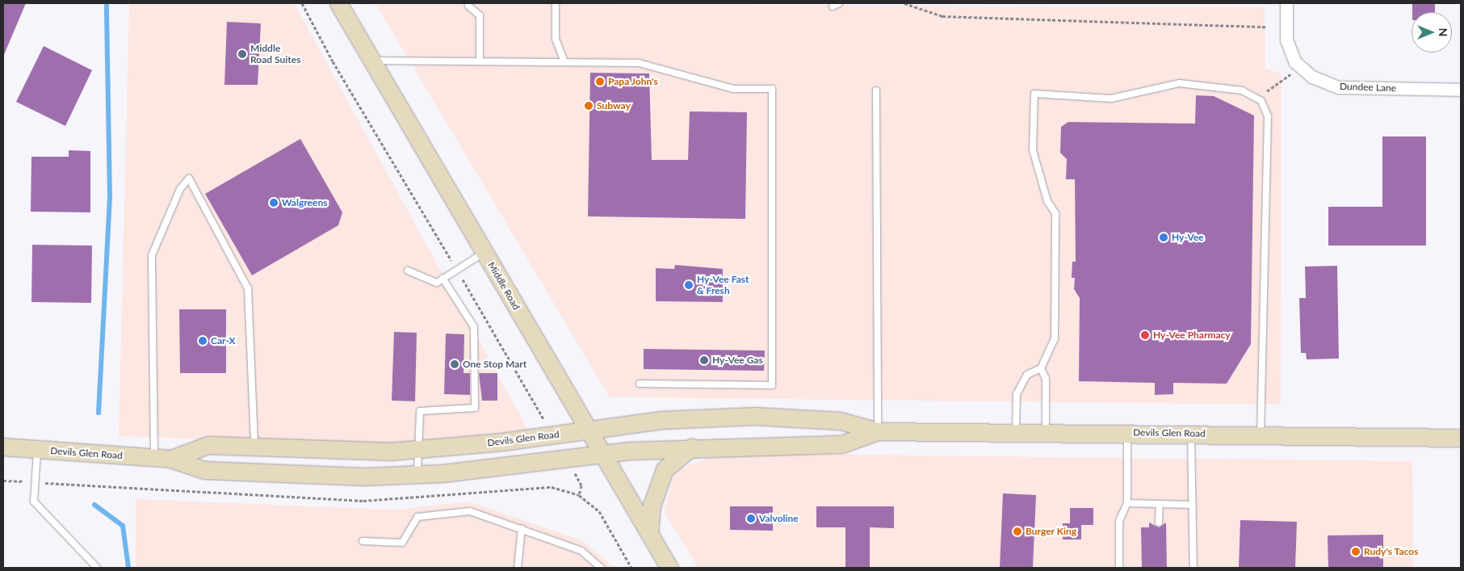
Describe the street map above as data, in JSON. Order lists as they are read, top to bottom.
{
  "streets": {
    "main road": ["Middle Road", "Devils Glen Road"],
    "street": ["Dundee Lane"]
  },
  "crossings": [
    ["Middle Road", "Devils Glen Road"]
  ],
  "places": [
    "Middle Road Suites",
    "Papa John's",
    "Subway",
    "Walgreens",
    "Hy-Vee",
    "Hy-Vee Fast & Fresh",
    "Hy-Vee Pharmacy",
    "Car-X",
    "Hy-Vee Gas",
    "One Stop Mart",
    "Valvoline",
    "Burger King",
    "Rudy's Tacos"
  ],
  "north": "right"
}
